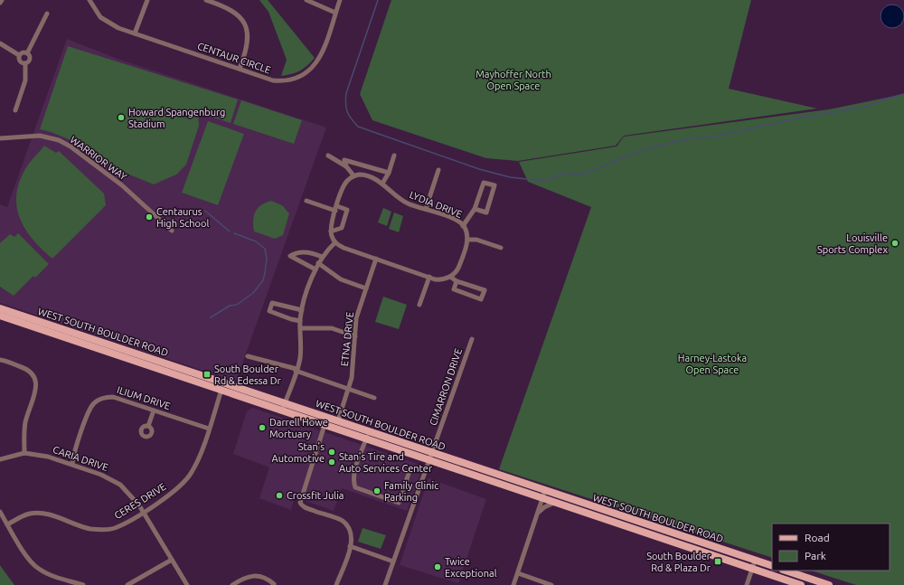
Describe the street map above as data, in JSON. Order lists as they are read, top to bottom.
{
  "streets": {
    "main road": ["WEST SOUTH BOULDER ROAD"],
    "street": [
      "CENTAUR CIRCLE",
      "WARRIOR WAY",
      "LYDIA DRIVE",
      "ETNA DRIVE",
      "CIMARRON DRIVE",
      "ILIUM DRIVE",
      "CARIA DRIVE",
      "CERES DRIVE"
    ]
  },
  "crossings": [
    ["WEST SOUTH BOULDER ROAD", "ETNA DRIVE"],
    ["WEST SOUTH BOULDER ROAD", "CIMARRON DRIVE"],
    ["WEST SOUTH BOULDER ROAD", "CERES DRIVE"],
    ["ILIUM DRIVE", "CARIA DRIVE"],
    ["ILIUM DRIVE", "CERES DRIVE"],
    ["CARIA DRIVE", "CERES DRIVE"]
  ],
  "parks": ["Mayhoffer North Open Space", "Harney-Lastoka Open Space"],
  "places": {
    "other": [
      "Howard Spangenburg Stadium",
      "Centaurus High School",
      "Louisville Sports Complex",
      "Darrell Howe Mortuary",
      "Stan's Automotive",
      "Stan's Tire and Auto Services Center",
      "Family Clinic Parking",
      "Crossfit Julia",
      "Twice Exceptional"
    ],
    "transit": ["South Boulder Rd & Edessa Dr", "South Boulder Rd & Plaza Dr"]
  },
  "legend": ["Road", "Park"]
}
